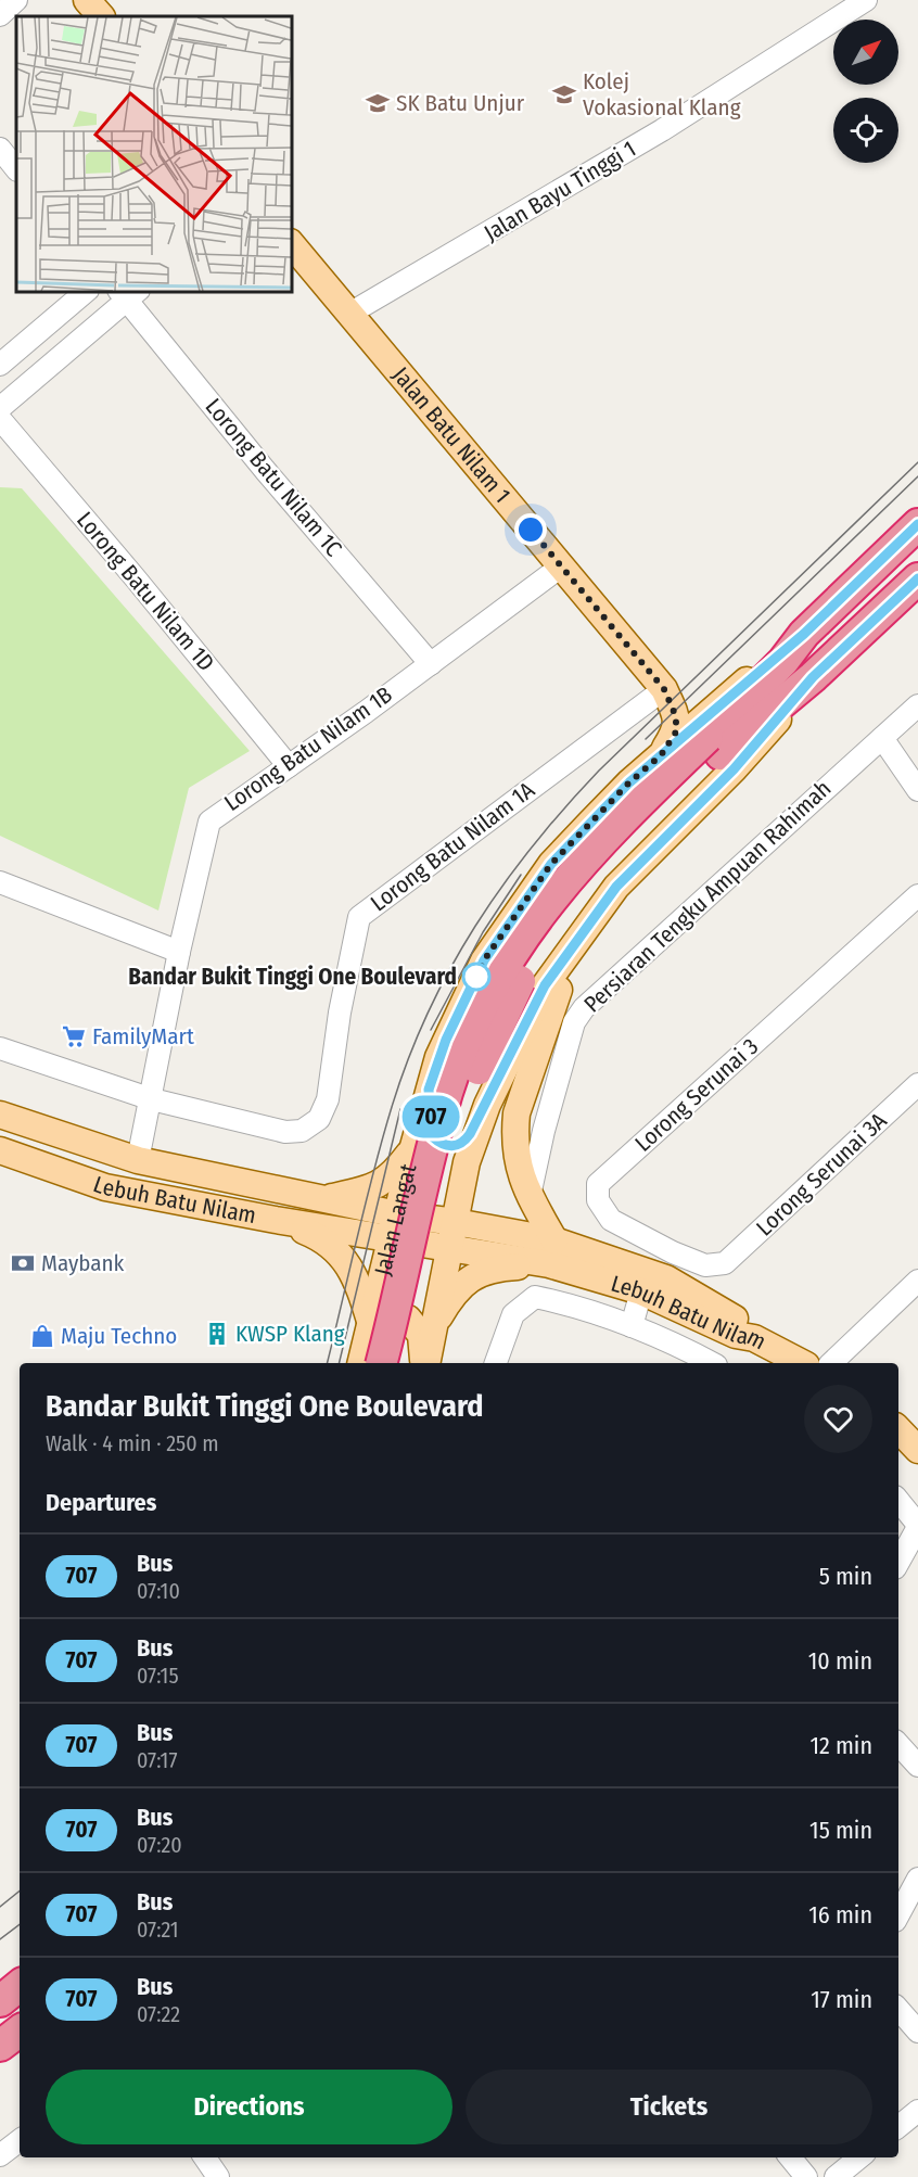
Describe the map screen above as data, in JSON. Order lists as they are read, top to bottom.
{
  "streets": {
    "highway": ["Jalan Langat"],
    "main road": ["Jalan Batu Nilam 1", "Lebuh Batu Nilam"],
    "street": [
      "Jalan Bayu Tinggi 1",
      "Lorong Batu Nilam 1C",
      "Lorong Batu Nilam 1D",
      "Lorong Batu Nilam 1B",
      "Lorong Batu Nilam 1A",
      "Persiaran Tengku Ampuan Rahimah",
      "Lorong Serunai 3",
      "Lorong Serunai 3A"
    ]
  },
  "crossings": [
    ["Jalan Bayu Tinggi 1", "Jalan Batu Nilam 1"],
    ["Jalan Batu Nilam 1", "Lorong Batu Nilam 1B"],
    ["Jalan Batu Nilam 1", "Lorong Batu Nilam 1A"],
    ["Lorong Batu Nilam 1C", "Lorong Batu Nilam 1B"],
    ["Lorong Batu Nilam 1D", "Lorong Batu Nilam 1B"],
    ["Lorong Batu Nilam 1B", "Lorong Batu Nilam 1A"],
    ["Lorong Batu Nilam 1B", "Lebuh Batu Nilam"],
    ["Lorong Serunai 3", "Lorong Serunai 3A"],
    ["Lebuh Batu Nilam", "Jalan Langat"]
  ],
  "places": {
    "school or university": ["Kolej Vokasional Klang", "SK Batu Unjur"],
    "other": ["Bandar Bukit Tinggi One Boulevard"],
    "supermarket": ["FamilyMart"],
    "bank": ["Maybank"],
    "building": ["KWSP Klang"],
    "shop": ["Maju Techno"]
  },
  "lines": ["bus line 707"],
  "north": "top right",
  "page": {
    "on_map": "707",
    "heading": [
      ["Bandar Bukit Tinggi One Boulevard", "Walk · 4 min · 250 m"],
      "Departures"
    ],
    "list": [
      {
        "mark": "707",
        "name": "Bus",
        "note": "07:10",
        "value": "5 min"
      },
      {
        "mark": "707",
        "name": "Bus",
        "note": "07:15",
        "value": "10 min"
      },
      {
        "mark": "707",
        "name": "Bus",
        "note": "07:17",
        "value": "12 min"
      },
      {
        "mark": "707",
        "name": "Bus",
        "note": "07:20",
        "value": "15 min"
      },
      {
        "mark": "707",
        "name": "Bus",
        "note": "07:21",
        "value": "16 min"
      },
      {
        "mark": "707",
        "name": "Bus",
        "note": "07:22",
        "value": "17 min"
      }
    ],
    "buttons": ["Directions", "Tickets"]
  }
}
